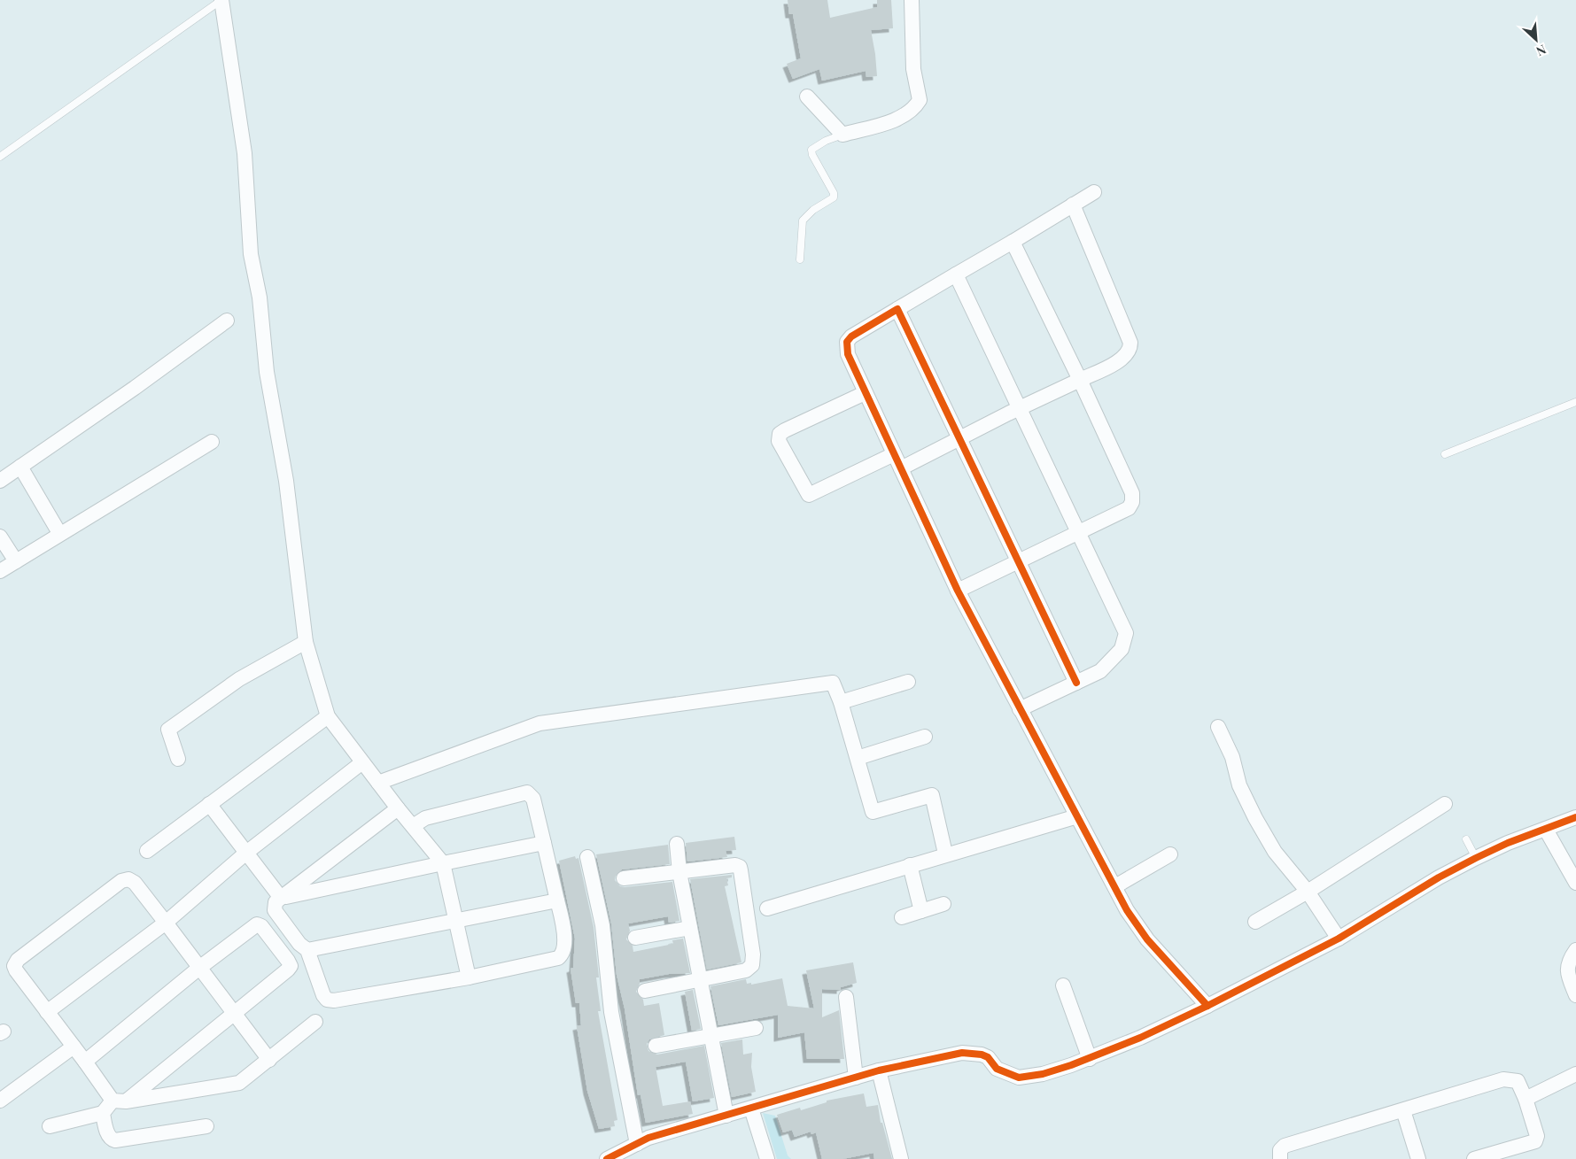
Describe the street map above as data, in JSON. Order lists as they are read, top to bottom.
{
  "north": "bottom right"
}
